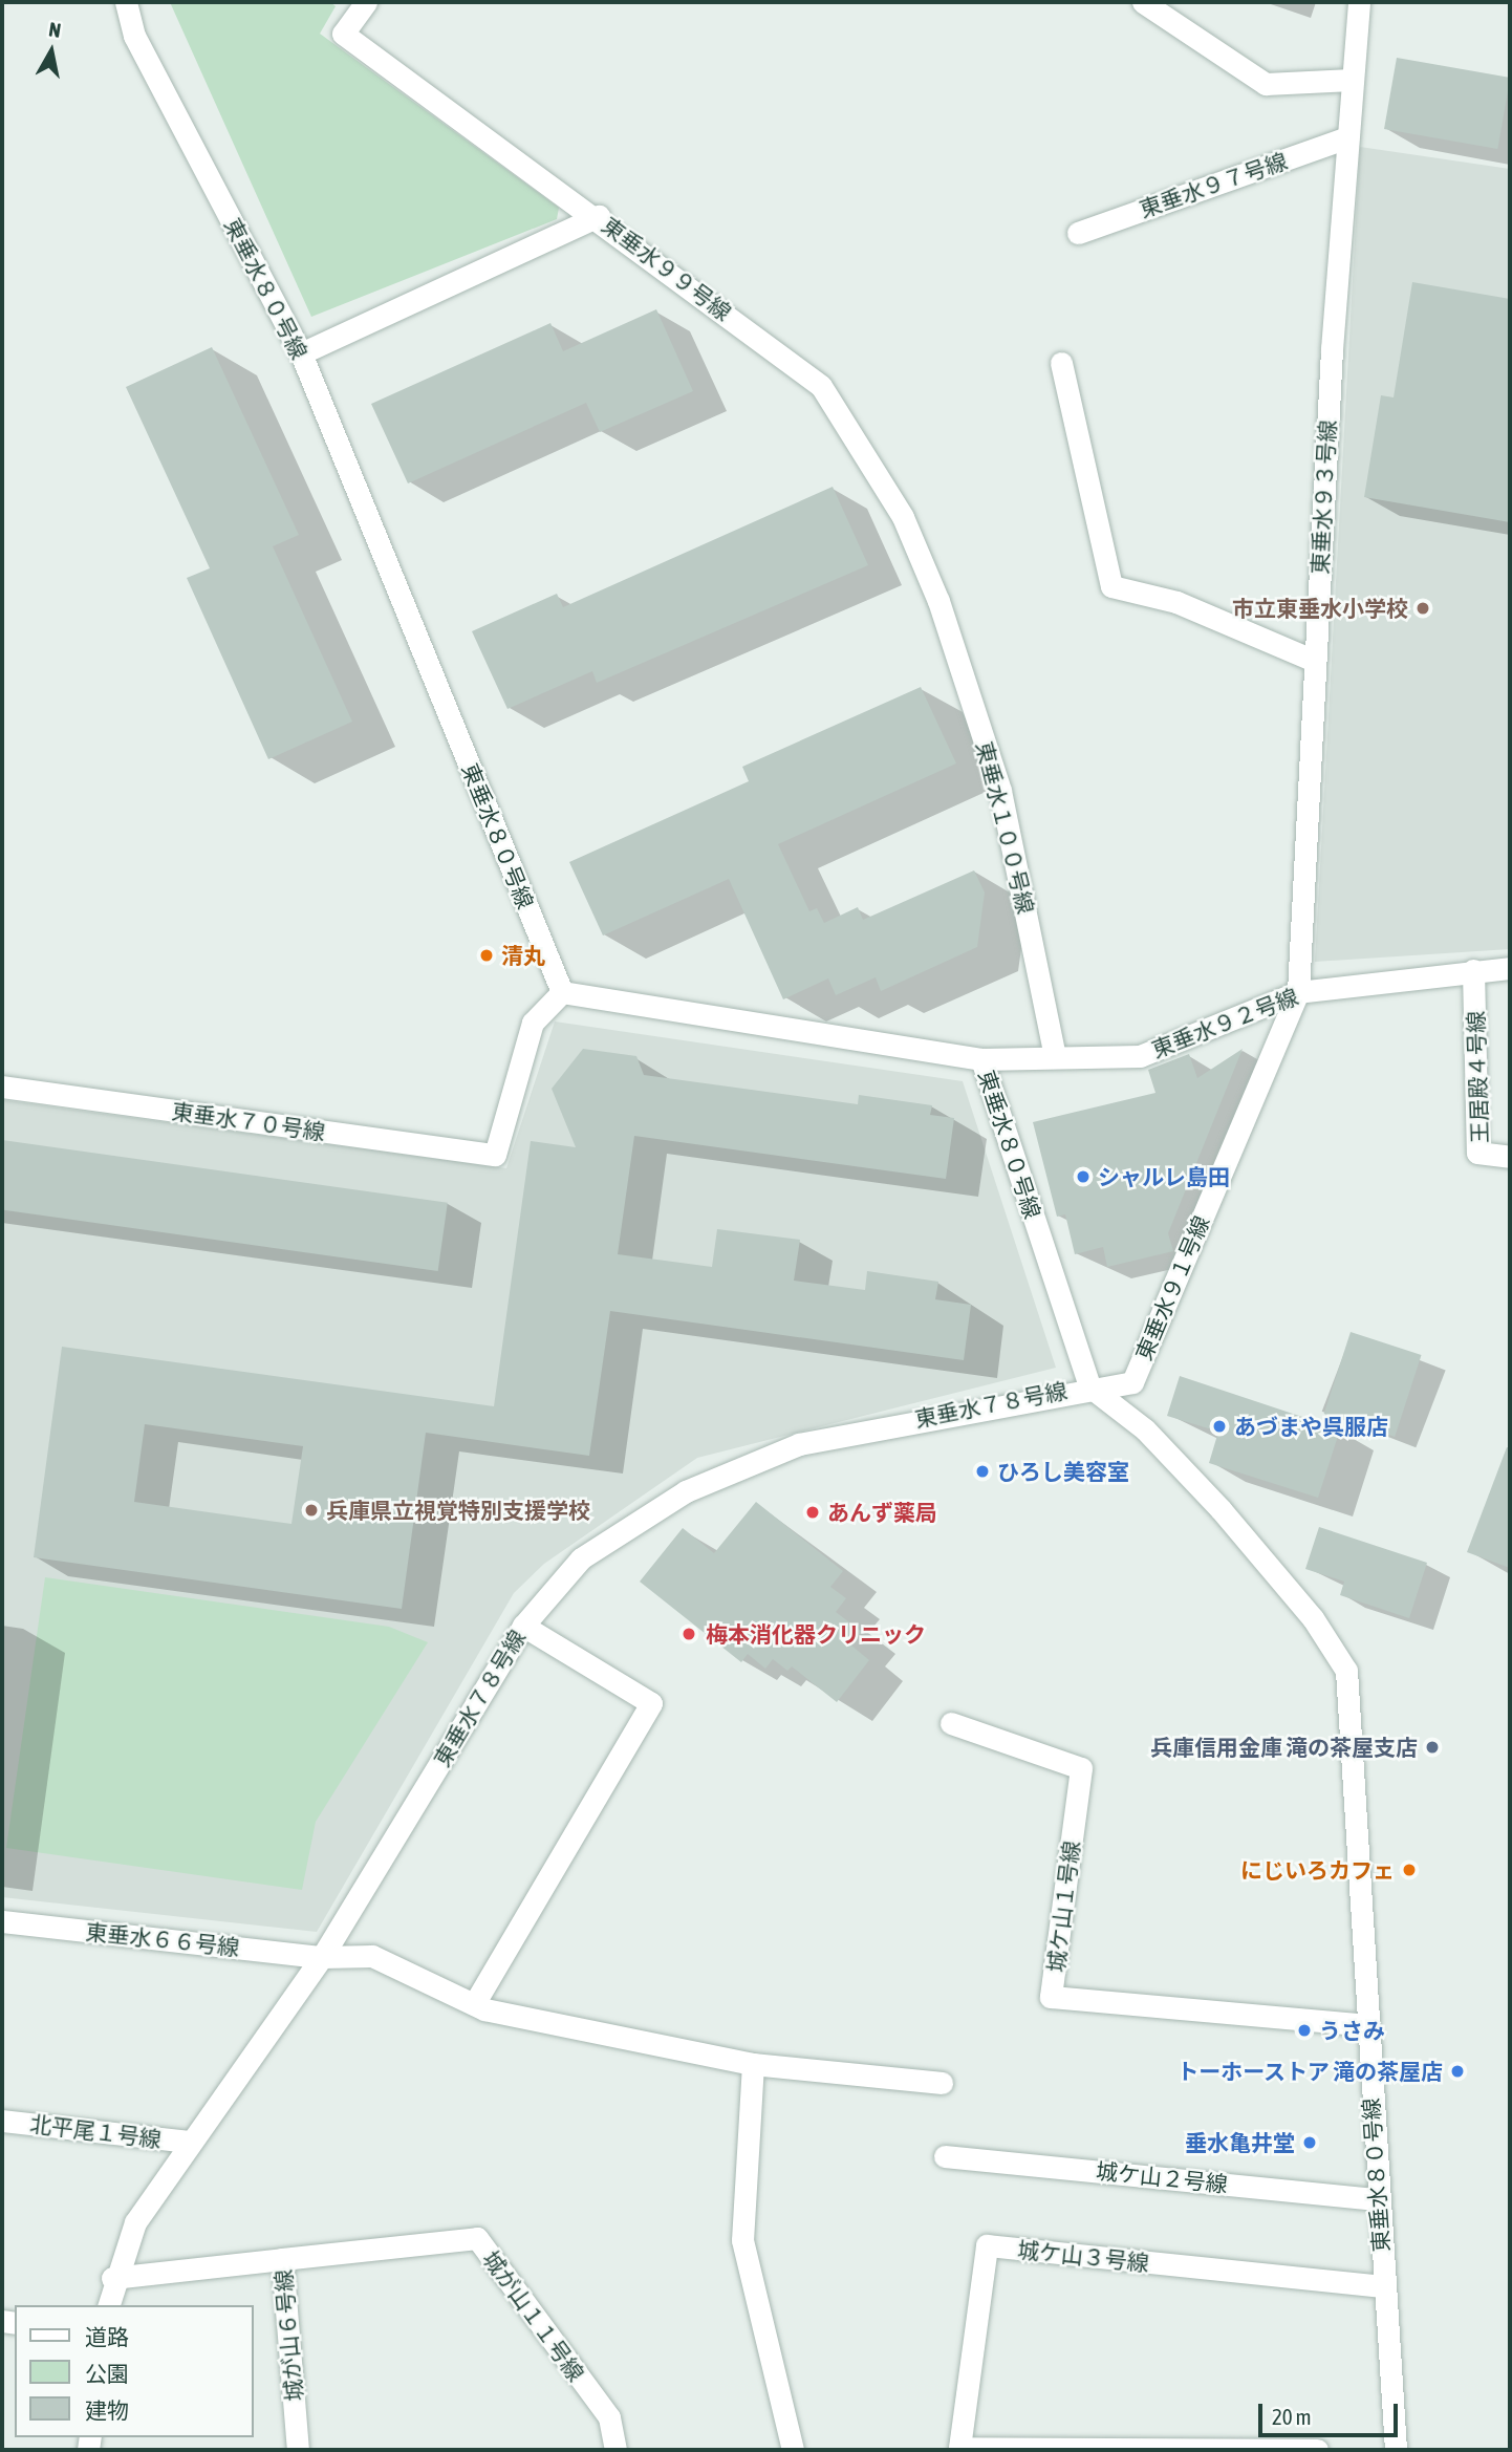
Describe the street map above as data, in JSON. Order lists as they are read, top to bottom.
{
  "streets": {
    "street": [
      "東垂水９７号線",
      "東垂水９９号線",
      "東垂水８０号線",
      "東垂水９３号線",
      "東垂水１００号線",
      "東垂水９２号線",
      "王居殿４号線",
      "東垂水７０号線",
      "東垂水９１号線",
      "東垂水７８号線",
      "城ケ山１号線",
      "東垂水６６号線",
      "北平尾１号線",
      "城ケ山２号線",
      "城ケ山３号線",
      "城が山１１号線",
      "城が山６号線"
    ]
  },
  "crossings": [
    ["東垂水９７号線", "東垂水９３号線"],
    ["東垂水９９号線", "東垂水１００号線"],
    ["東垂水８０号線", "東垂水９２号線"],
    ["東垂水８０号線", "東垂水７０号線"],
    ["東垂水８０号線", "東垂水９１号線"],
    ["東垂水８０号線", "東垂水７８号線"],
    ["東垂水８０号線", "城ケ山１号線"],
    ["東垂水８０号線", "城ケ山２号線"],
    ["東垂水８０号線", "城ケ山３号線"],
    ["東垂水９３号線", "東垂水９２号線"],
    ["東垂水９３号線", "東垂水９１号線"],
    ["東垂水１００号線", "東垂水９２号線"],
    ["東垂水９２号線", "王居殿４号線"],
    ["東垂水９２号線", "東垂水９１号線"],
    ["東垂水９１号線", "東垂水７８号線"],
    ["東垂水７８号線", "東垂水６６号線"],
    ["東垂水７８号線", "北平尾１号線"],
    ["東垂水７８号線", "城が山６号線"],
    ["城が山１１号線", "城が山６号線"]
  ],
  "places": [
    "市立東垂水小学校",
    "清丸",
    "シャルレ島田",
    "あづまや呉服店",
    "ひろし美容室",
    "兵庫県立視覚特別支援学校",
    "あんず薬局",
    "梅本消化器クリニック",
    "兵庫信用金庫 滝の茶屋支店",
    "にじいろカフェ",
    "うさみ",
    "トーホーストア 滝の茶屋店",
    "垂水亀井堂"
  ],
  "legend": ["道路", "公園", "建物"],
  "scale_bar": "20 m",
  "north": "top"
}
